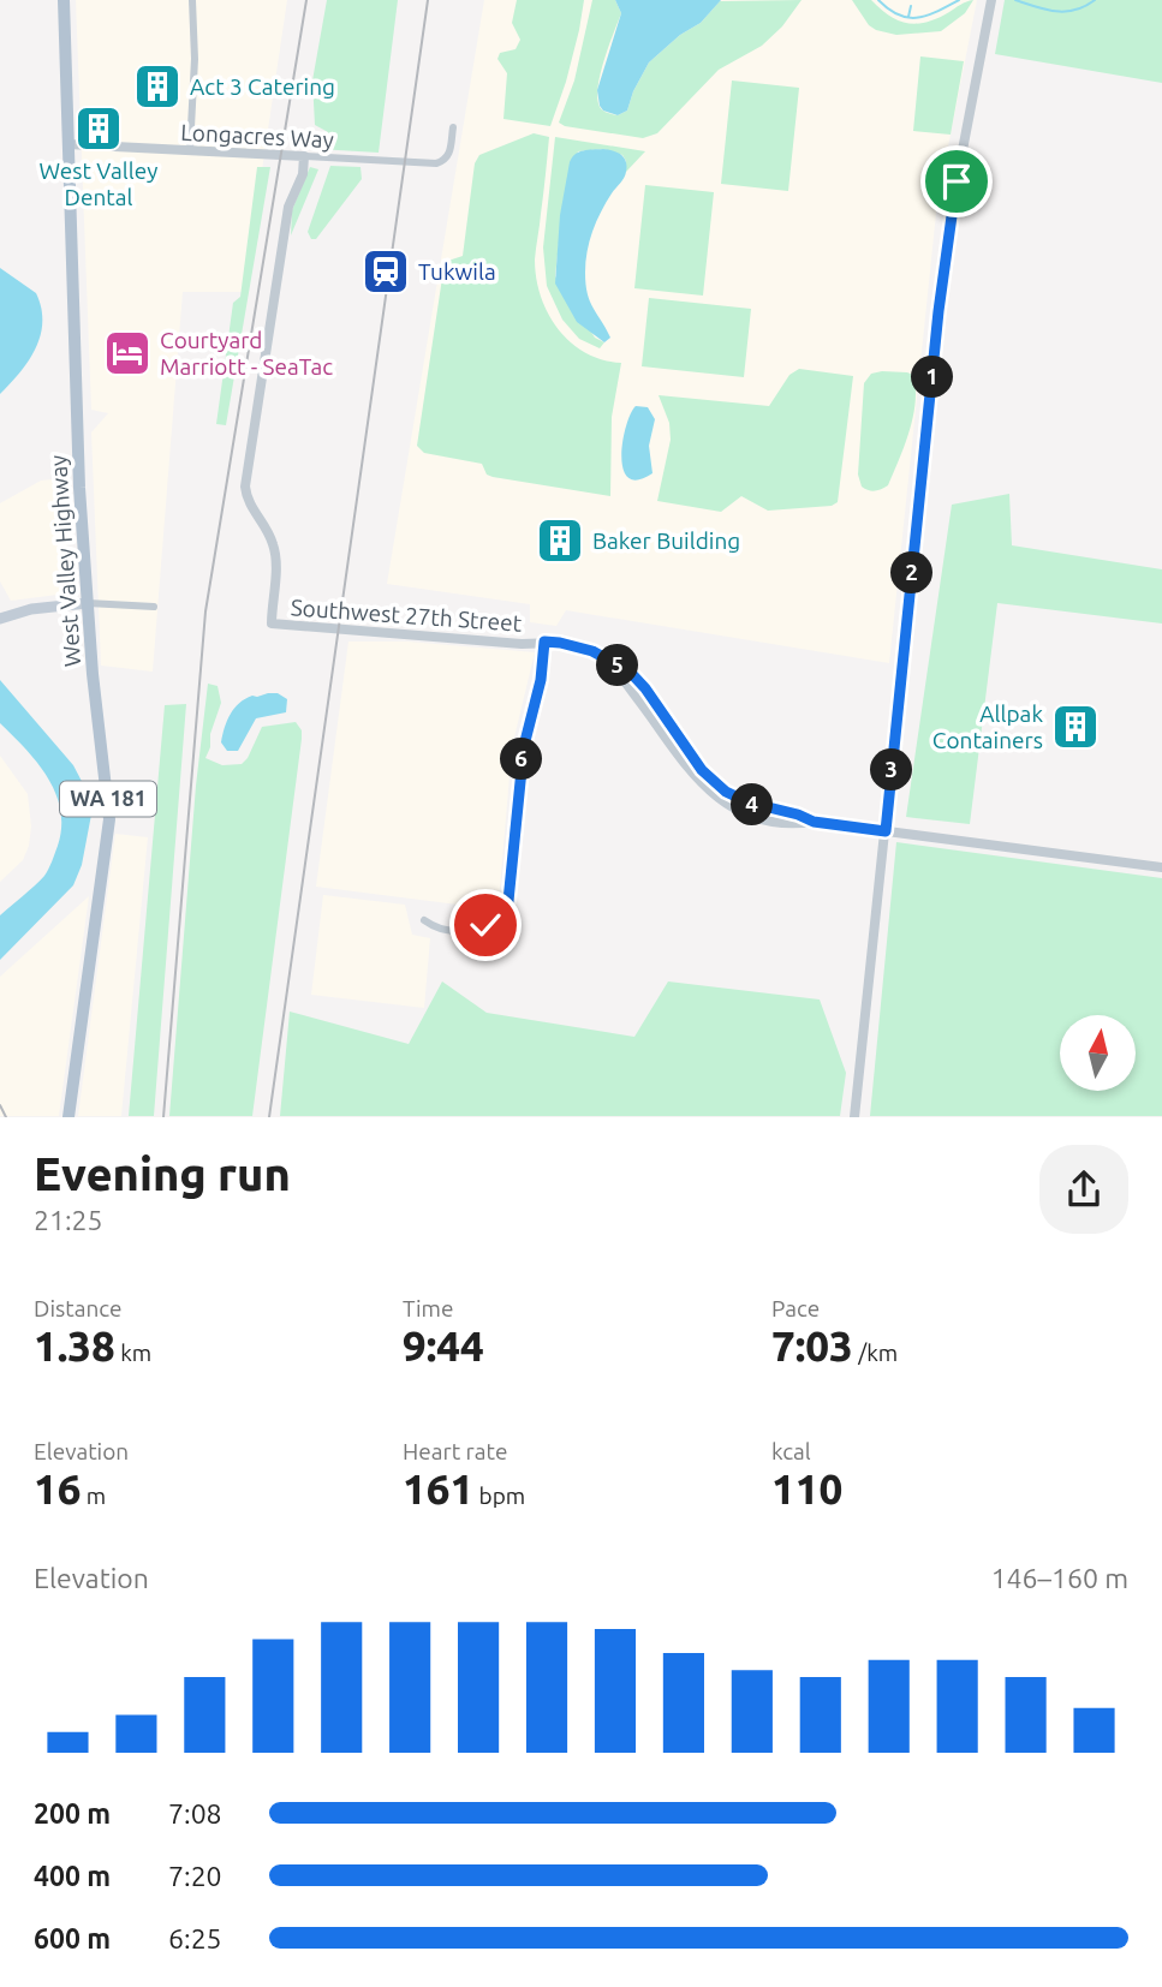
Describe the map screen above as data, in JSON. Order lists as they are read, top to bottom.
{
  "streets": {
    "main road": ["West Valley Highway", "WA 181"],
    "street": ["Longacres Way", "Southwest 27th Street"]
  },
  "crossings": [
    ["Longacres Way", "West Valley Highway"],
    ["Longacres Way", "Southwest 27th Street"]
  ],
  "places": {
    "building": [
      "Act 3 Catering",
      "West Valley Dental",
      "Baker Building",
      "Allpak Containers"
    ],
    "station": ["Tukwila"],
    "hotel": ["Courtyard Marriott - SeaTac"]
  },
  "north": "top",
  "page": {
    "pins": [
      "1",
      "2",
      "5",
      "6",
      "3",
      "4"
    ],
    "heading": ["Evening run", "21:25"],
    "stats": [
      ["Distance", "1.38 km"],
      ["Time", "9:44"],
      ["Pace", "7:03 /km"],
      ["Elevation", "16 m"],
      ["Heart rate", "161 bpm"],
      ["kcal", "110"]
    ],
    "chart": ["Elevation", "146–160 m"],
    "list": [
      {
        "name": "200 m",
        "note": "7:08"
      },
      {
        "name": "400 m",
        "note": "7:20"
      },
      {
        "name": "600 m",
        "note": "6:25"
      }
    ]
  }
}
